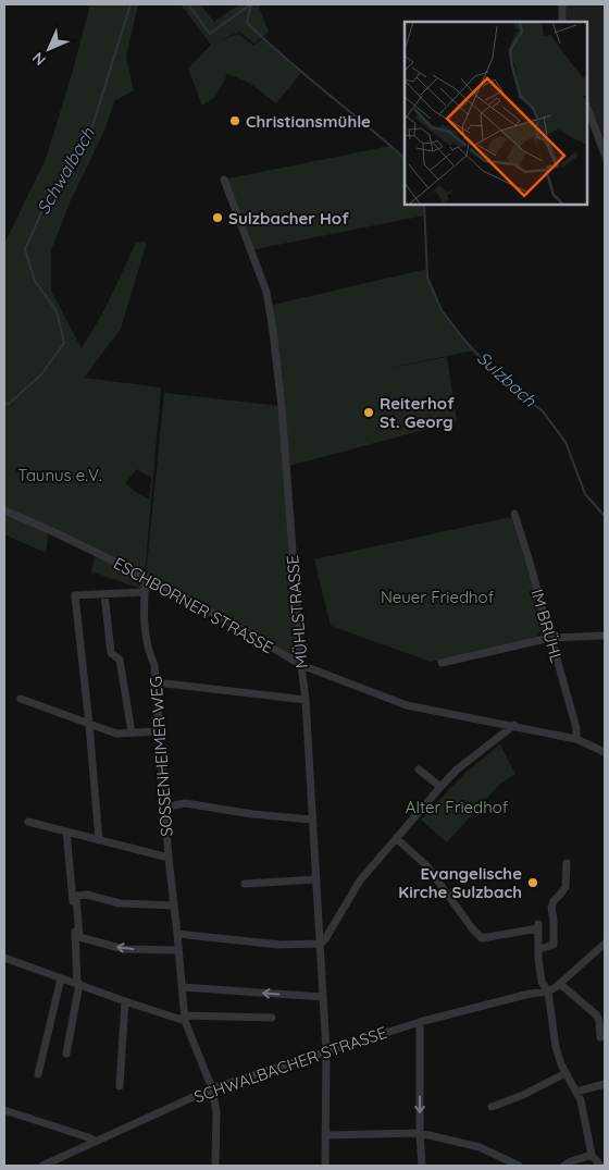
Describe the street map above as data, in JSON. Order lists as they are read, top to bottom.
{
  "streets": {
    "street": [
      "ESCHBORNER STRASSE",
      "MÜHLSTRASSE",
      "IM BRÜHL",
      "SOSSENHEIMER WEG",
      "SCHWALBACHER STRASSE"
    ]
  },
  "crossings": [
    ["ESCHBORNER STRASSE", "MÜHLSTRASSE"],
    ["ESCHBORNER STRASSE", "IM BRÜHL"],
    ["ESCHBORNER STRASSE", "SOSSENHEIMER WEG"],
    ["MÜHLSTRASSE", "SCHWALBACHER STRASSE"],
    ["SOSSENHEIMER WEG", "SCHWALBACHER STRASSE"]
  ],
  "water": ["Schwalbach", "Sulzbach"],
  "parks": ["Taunus e.V.", "Neuer Friedhof", "Alter Friedhof"],
  "places": [
    "Christiansmühle",
    "Sulzbacher Hof",
    "Reiterhof St. Georg",
    "Evangelische Kirche Sulzbach"
  ],
  "north": "bottom left"
}
